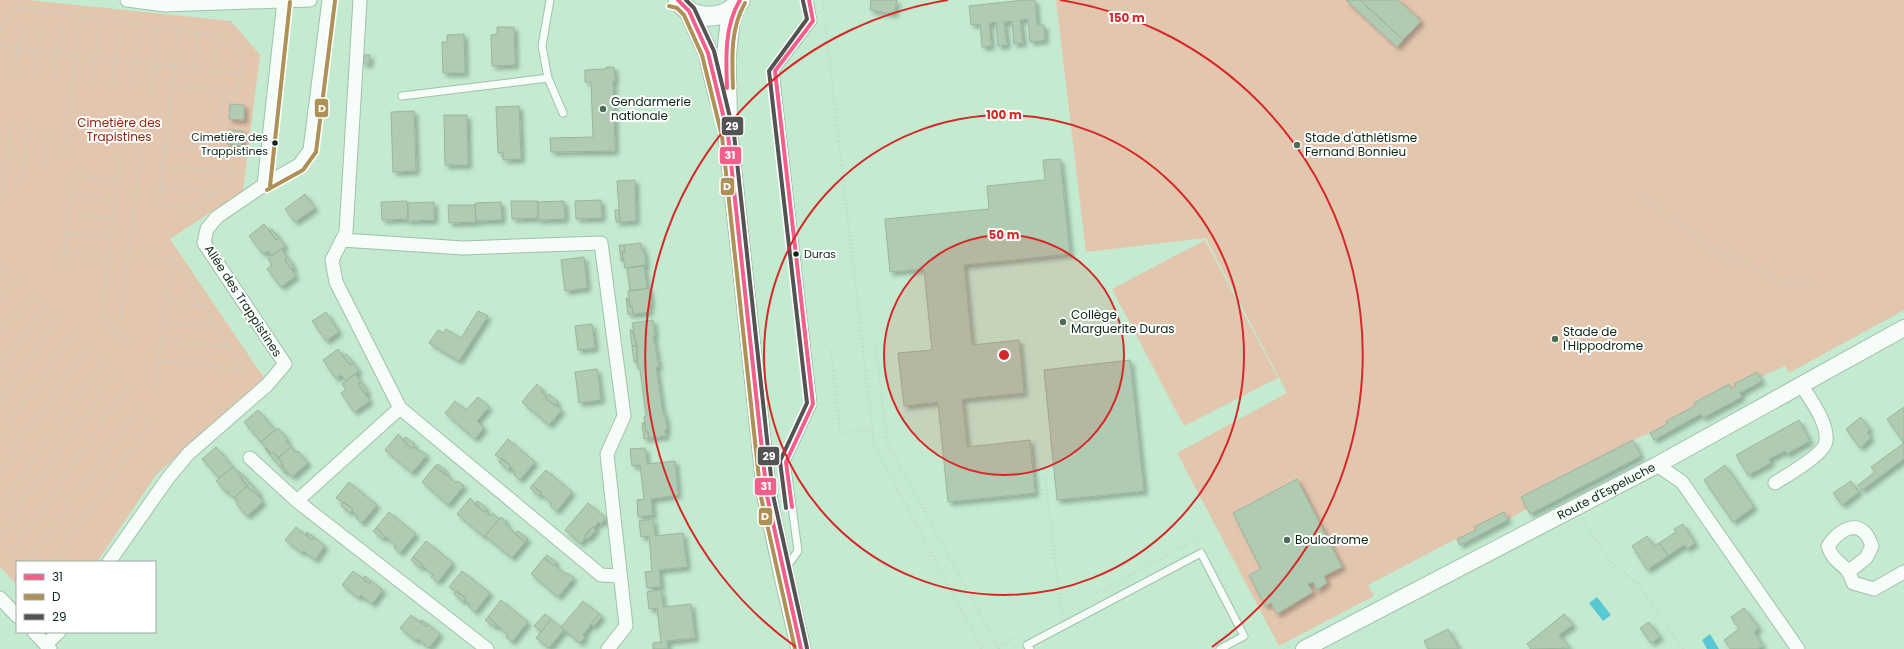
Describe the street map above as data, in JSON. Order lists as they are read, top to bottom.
{
  "streets": {
    "street": ["Allée des Trappistines", "Route d'Espeluche"]
  },
  "parks": ["Cimetière des Trapistines"],
  "places": [
    "Gendarmerie nationale",
    "Cimetière des Trappistines",
    "Stade d'athlétisme Fernand Bonnieu",
    "Duras",
    "Collège Marguerite Duras",
    "Stade de l'Hippodrome",
    "Boulodrome"
  ],
  "lines": ["transit line 31", "transit line 29", "transit line D"],
  "legend": ["31", "D", "29"],
  "rings": ["150 m", "100 m", "50 m"]
}
